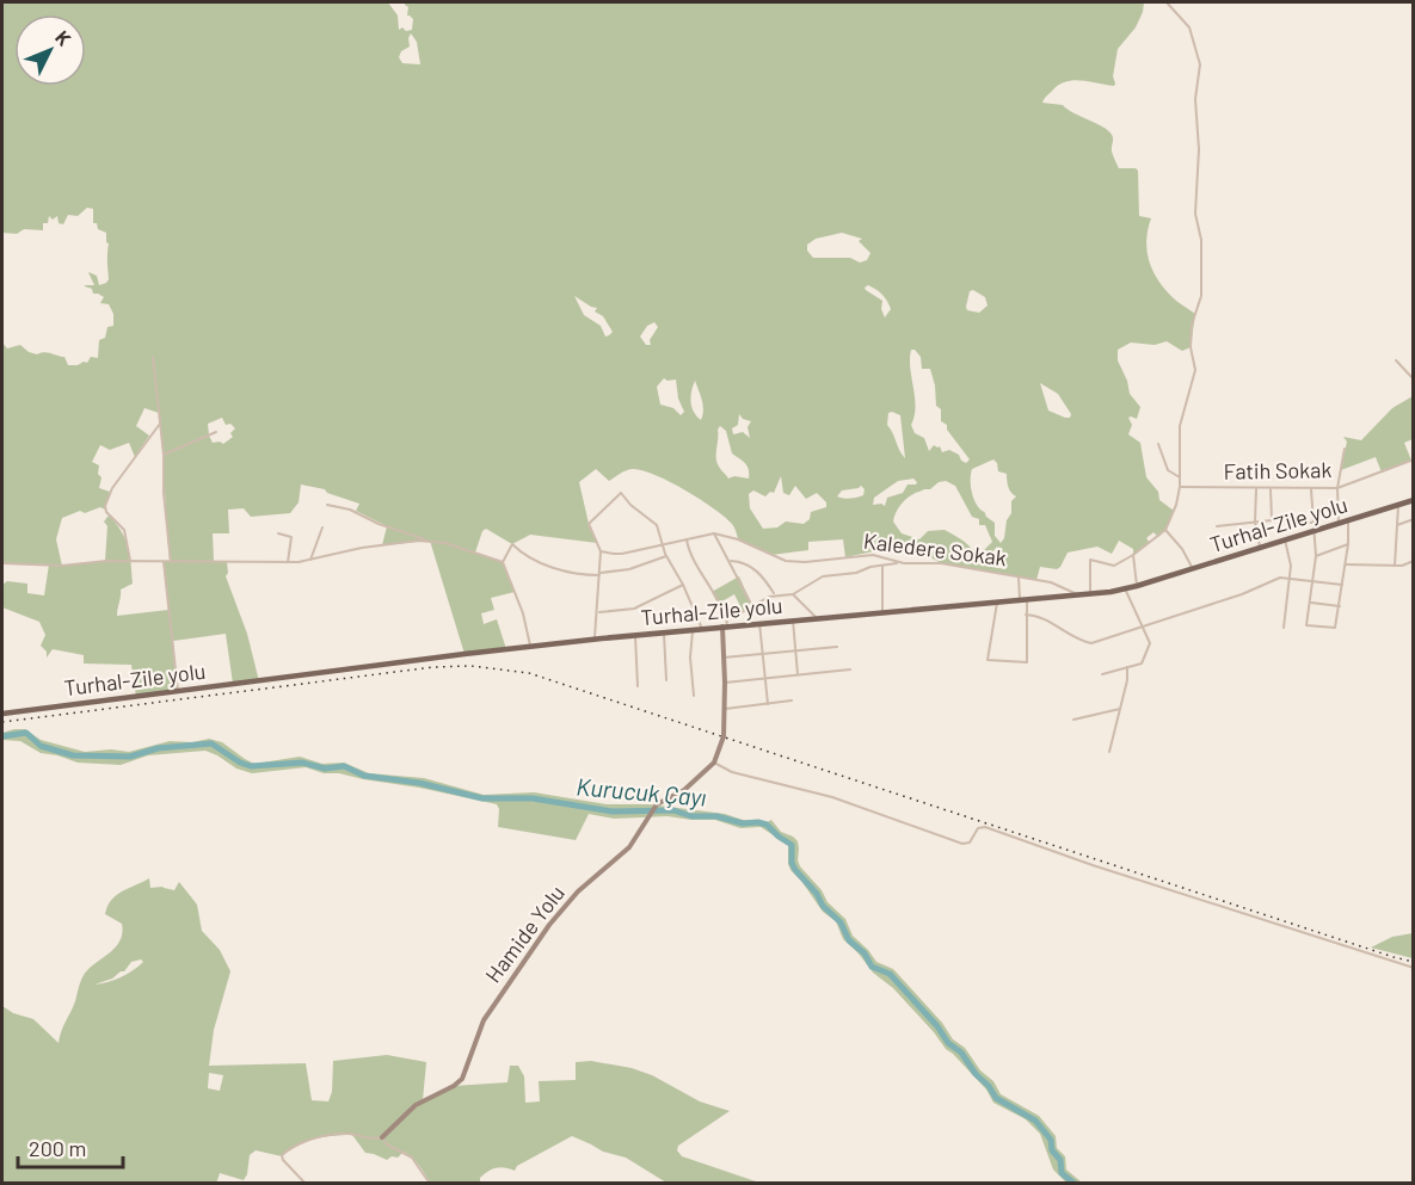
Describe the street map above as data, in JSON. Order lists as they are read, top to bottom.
{
  "streets": {
    "main road": ["Turhal-Zile yolu"],
    "street": ["Fatih Sokak", "Kaledere Sokak", "Hamide Yolu"]
  },
  "crossings": [
    ["Turhal-Zile yolu", "Kaledere Sokak"]
  ],
  "water": ["Kurucuk Çayı"],
  "scale_bar": "200 m",
  "north": "top right"
}
